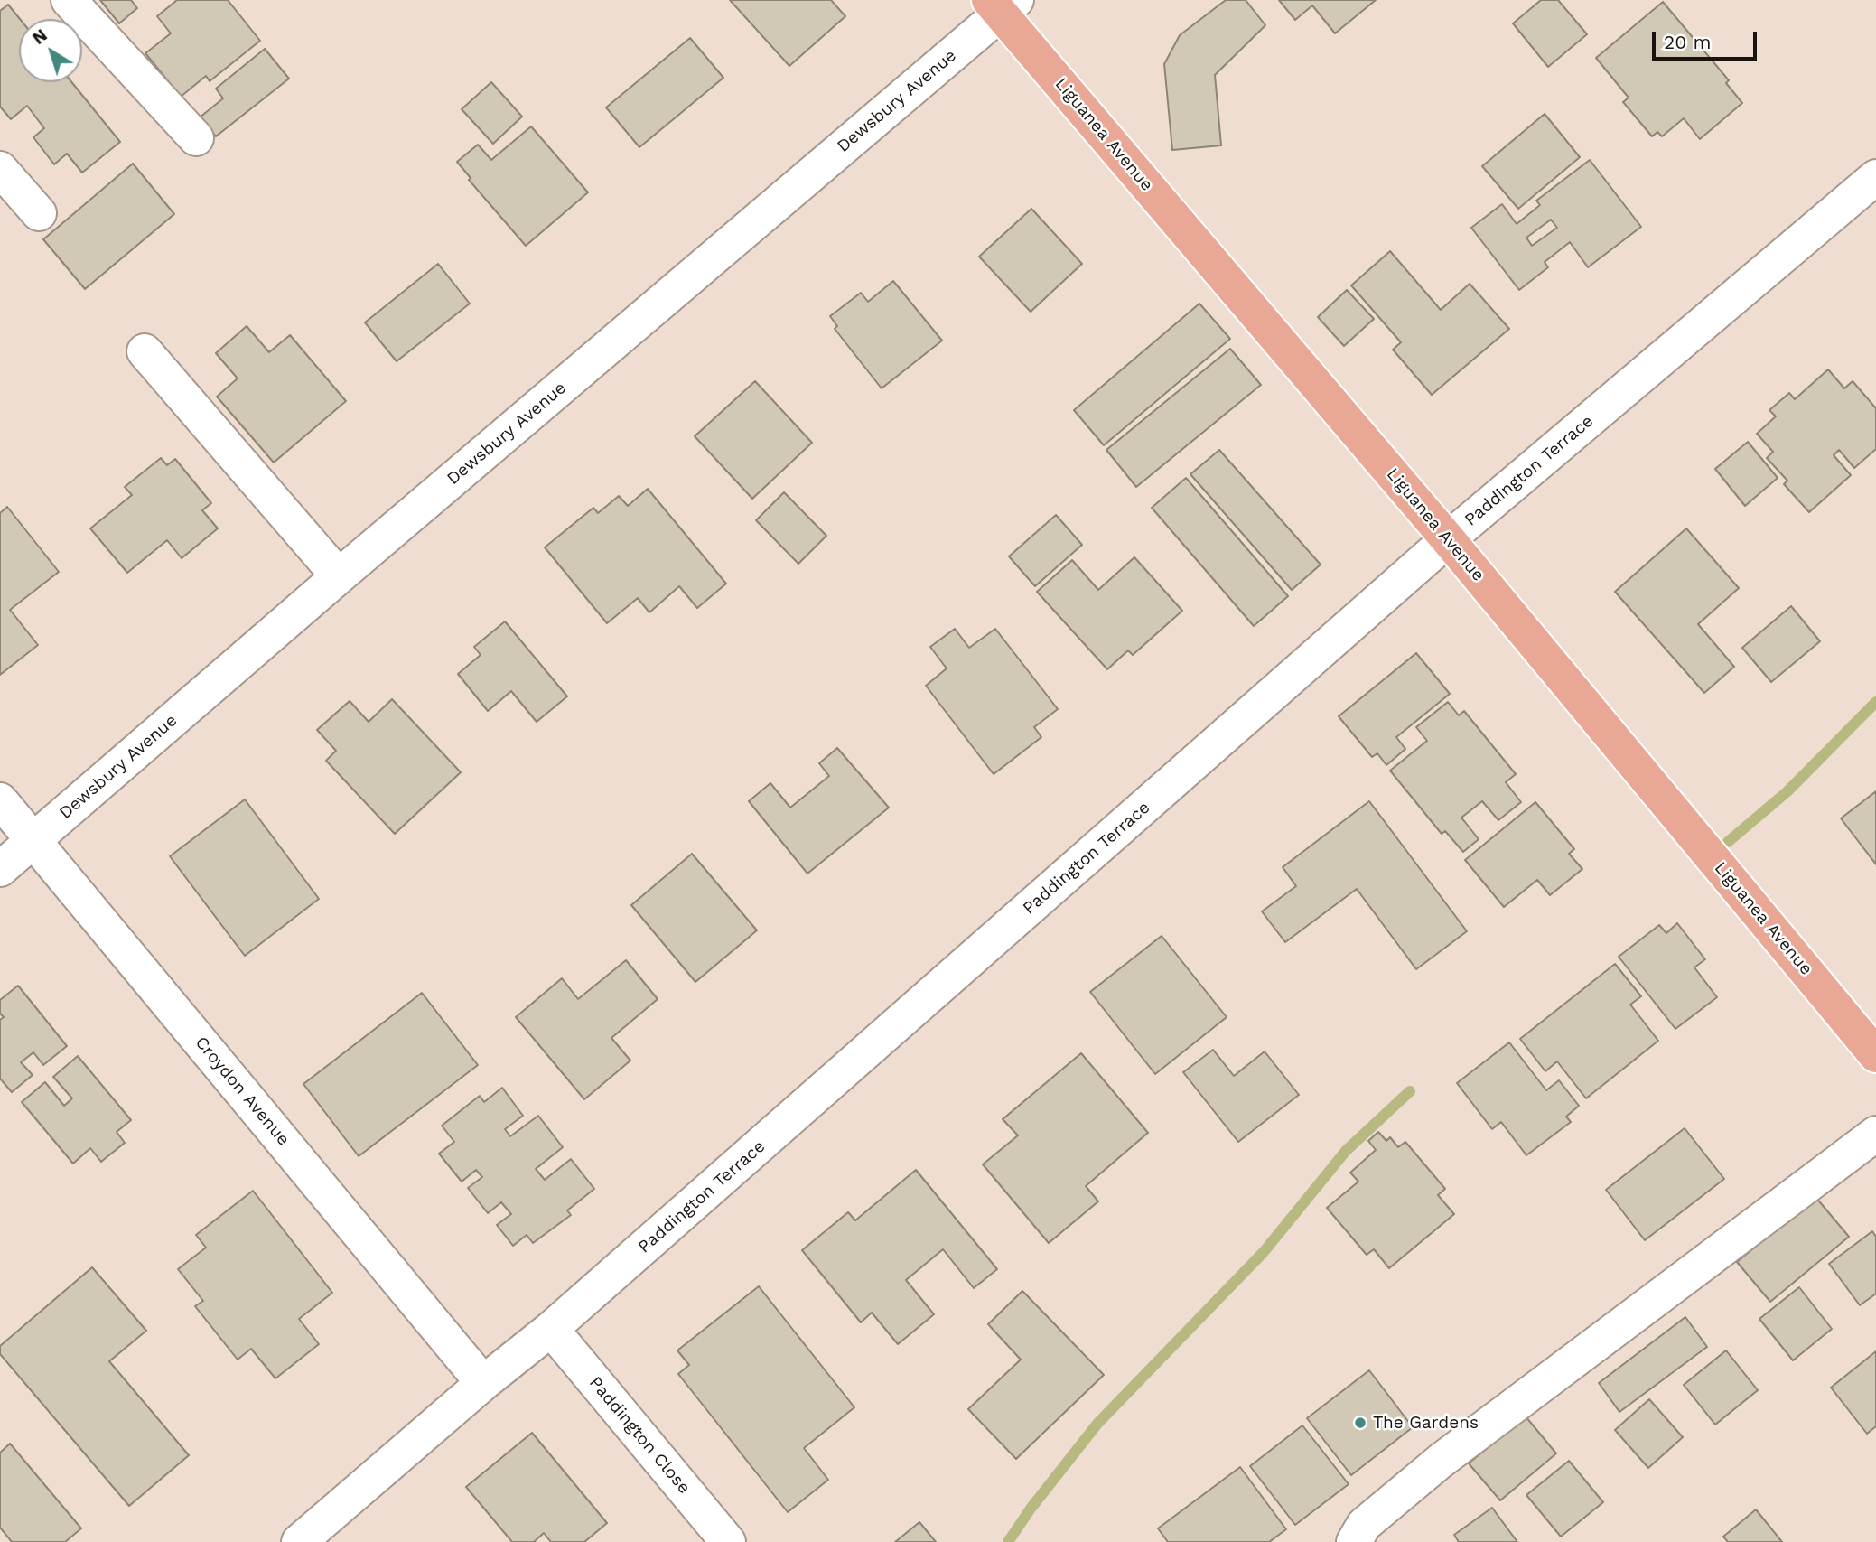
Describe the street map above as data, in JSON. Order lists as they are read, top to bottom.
{
  "streets": {
    "main road": ["Liguanea Avenue"],
    "street": [
      "Dewsbury Avenue",
      "Paddington Terrace",
      "Croydon Avenue",
      "Paddington Close"
    ]
  },
  "crossings": [
    ["Dewsbury Avenue", "Liguanea Avenue"],
    ["Dewsbury Avenue", "Croydon Avenue"],
    ["Liguanea Avenue", "Paddington Terrace"],
    ["Paddington Terrace", "Croydon Avenue"],
    ["Paddington Terrace", "Paddington Close"]
  ],
  "places": ["The Gardens"],
  "scale_bar": "20 m",
  "north": "top left"
}
